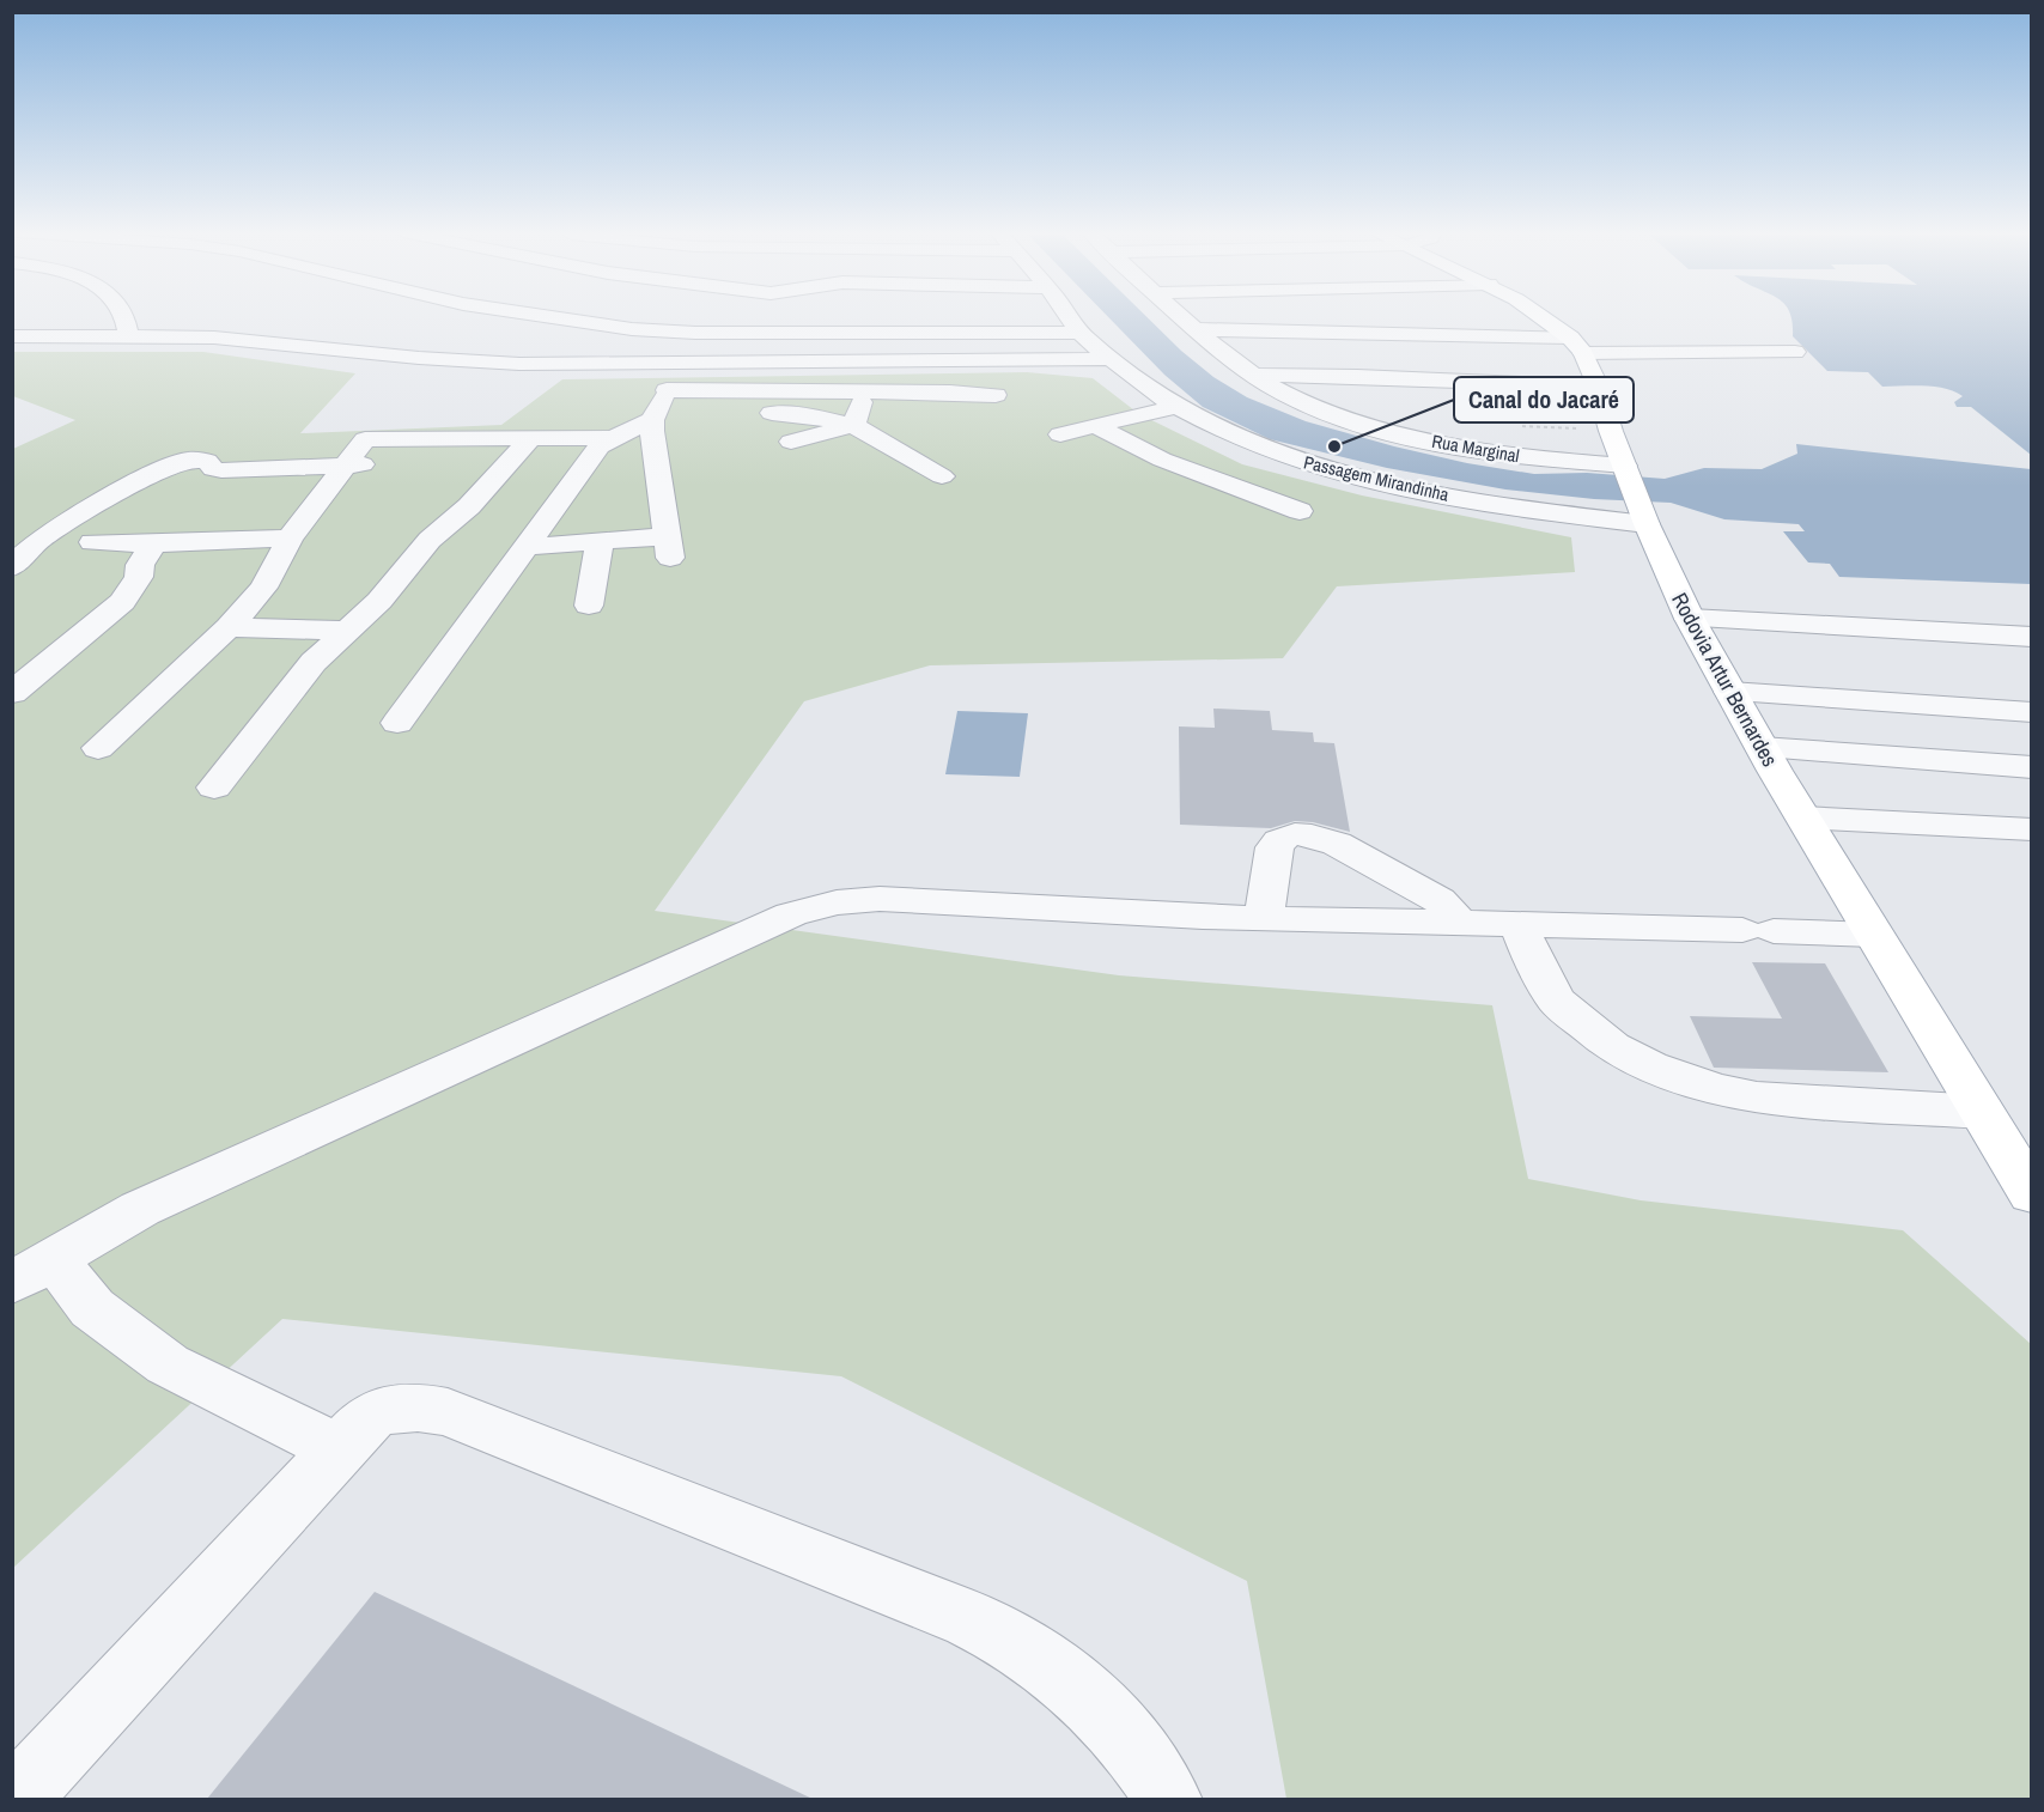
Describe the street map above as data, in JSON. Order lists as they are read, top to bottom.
{
  "streets": {
    "main road": ["Rodovia Artur Bernardes"],
    "street": ["Rua Marginal", "Passagem Mirandinha"]
  },
  "crossings": [
    ["Rua Marginal", "Rodovia Artur Bernardes"],
    ["Passagem Mirandinha", "Rodovia Artur Bernardes"]
  ],
  "places": ["Canal do Jacaré"]
}
